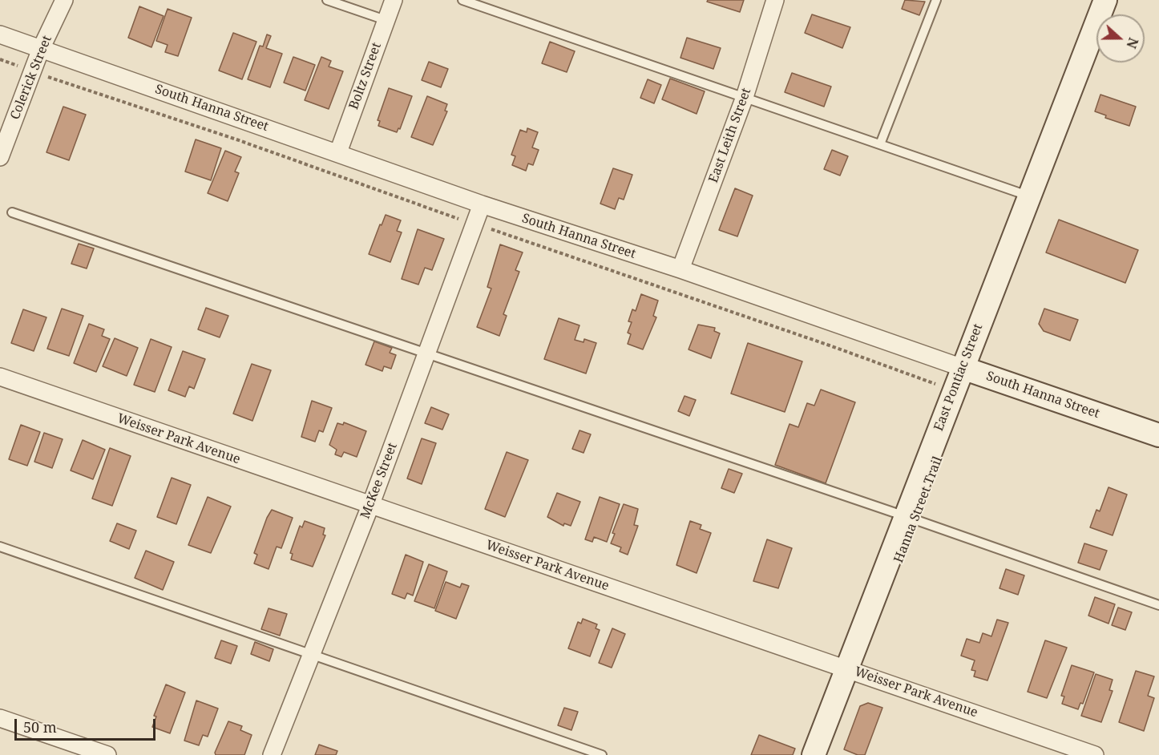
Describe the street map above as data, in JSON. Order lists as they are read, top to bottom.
{
  "streets": {
    "main road": ["South Hanna Street", "East Pontiac Street"],
    "street": [
      "Boltz Street",
      "Colerick Street",
      "East Leith Street",
      "Weisser Park Avenue",
      "McKee Street"
    ]
  },
  "crossings": [
    ["Boltz Street", "South Hanna Street"],
    ["Colerick Street", "South Hanna Street"],
    ["South Hanna Street", "East Leith Street"],
    ["South Hanna Street", "East Pontiac Street"],
    ["South Hanna Street", "McKee Street"],
    ["East Pontiac Street", "Weisser Park Avenue"],
    ["Weisser Park Avenue", "McKee Street"]
  ],
  "scale_bar": "50 m",
  "north": "right"
}
